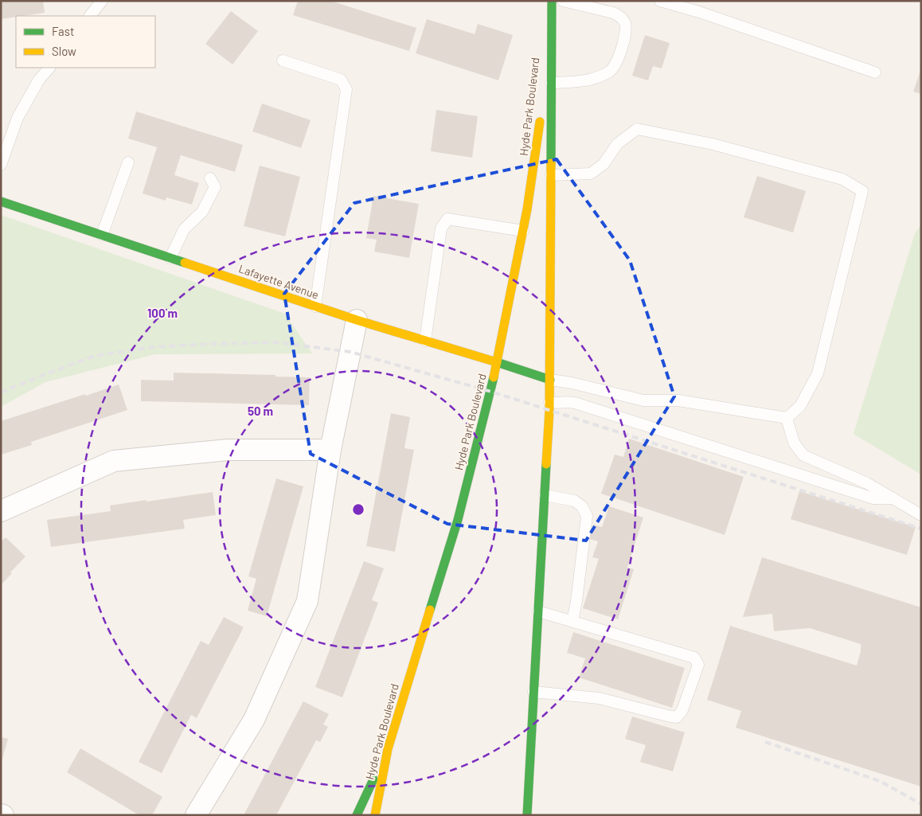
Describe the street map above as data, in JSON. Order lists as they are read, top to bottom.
{
  "streets": {
    "main road": ["Hyde Park Boulevard", "Lafayette Avenue"]
  },
  "crossings": [
    ["Hyde Park Boulevard", "Lafayette Avenue"]
  ],
  "legend": ["Fast", "Slow"],
  "rings": ["100 m", "50 m"]
}
